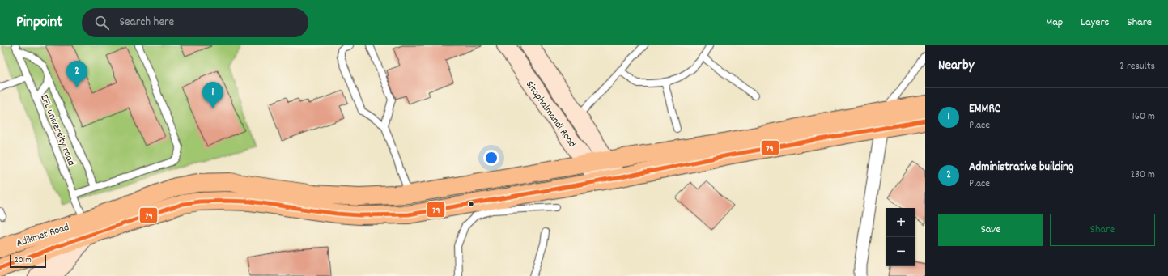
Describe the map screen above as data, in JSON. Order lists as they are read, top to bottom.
{
  "streets": {
    "main road": ["Sitaphalmandi Road", "Adikmet Road"],
    "lane": ["EFL university road"]
  },
  "crossings": [
    ["EFL university road", "Adikmet Road"]
  ],
  "lines": ["transit line 79"],
  "scale_bar": "20 m",
  "page": {
    "header": "Pinpoint",
    "search": "Search here",
    "nav": ["Map", "Layers", "Share"],
    "heading": ["Nearby", "2 results"],
    "pins": ["2", "1"],
    "list": [
      {
        "mark": "1",
        "name": "EMMRC",
        "note": "Place",
        "value": "160 m"
      },
      {
        "mark": "2",
        "name": "Administrative building",
        "note": "Place",
        "value": "230 m"
      }
    ],
    "buttons": ["Save", "Share"],
    "map_buttons": ["+", "−"],
    "scale": "20 m"
  }
}
